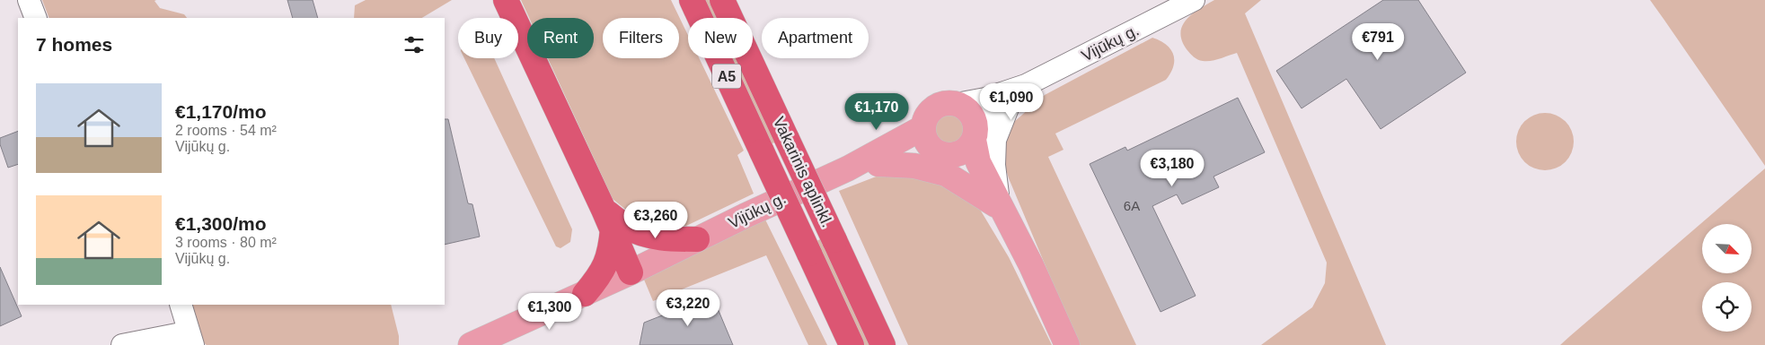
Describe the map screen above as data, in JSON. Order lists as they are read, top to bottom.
{
  "streets": {
    "highway": ["A5", "Vakarinis aplinkl."],
    "main road": ["Vijūkų g."]
  },
  "house_numbers": ["6A"],
  "north": "bottom right",
  "page": {
    "chip": [
      "Buy",
      "Rent",
      "Filters",
      "New",
      "Apartment"
    ],
    "heading": "7 homes",
    "price": [
      "€791",
      "€1,090",
      "€1,170",
      "€3,180",
      "€3,260",
      "€3,220",
      "€1,300"
    ],
    "list": [
      {
        "name": "€1,170/mo",
        "note": "2 rooms · 54 m² · Vijūkų g."
      },
      {
        "name": "€1,300/mo",
        "note": "3 rooms · 80 m² · Vijūkų g."
      }
    ]
  }
}
